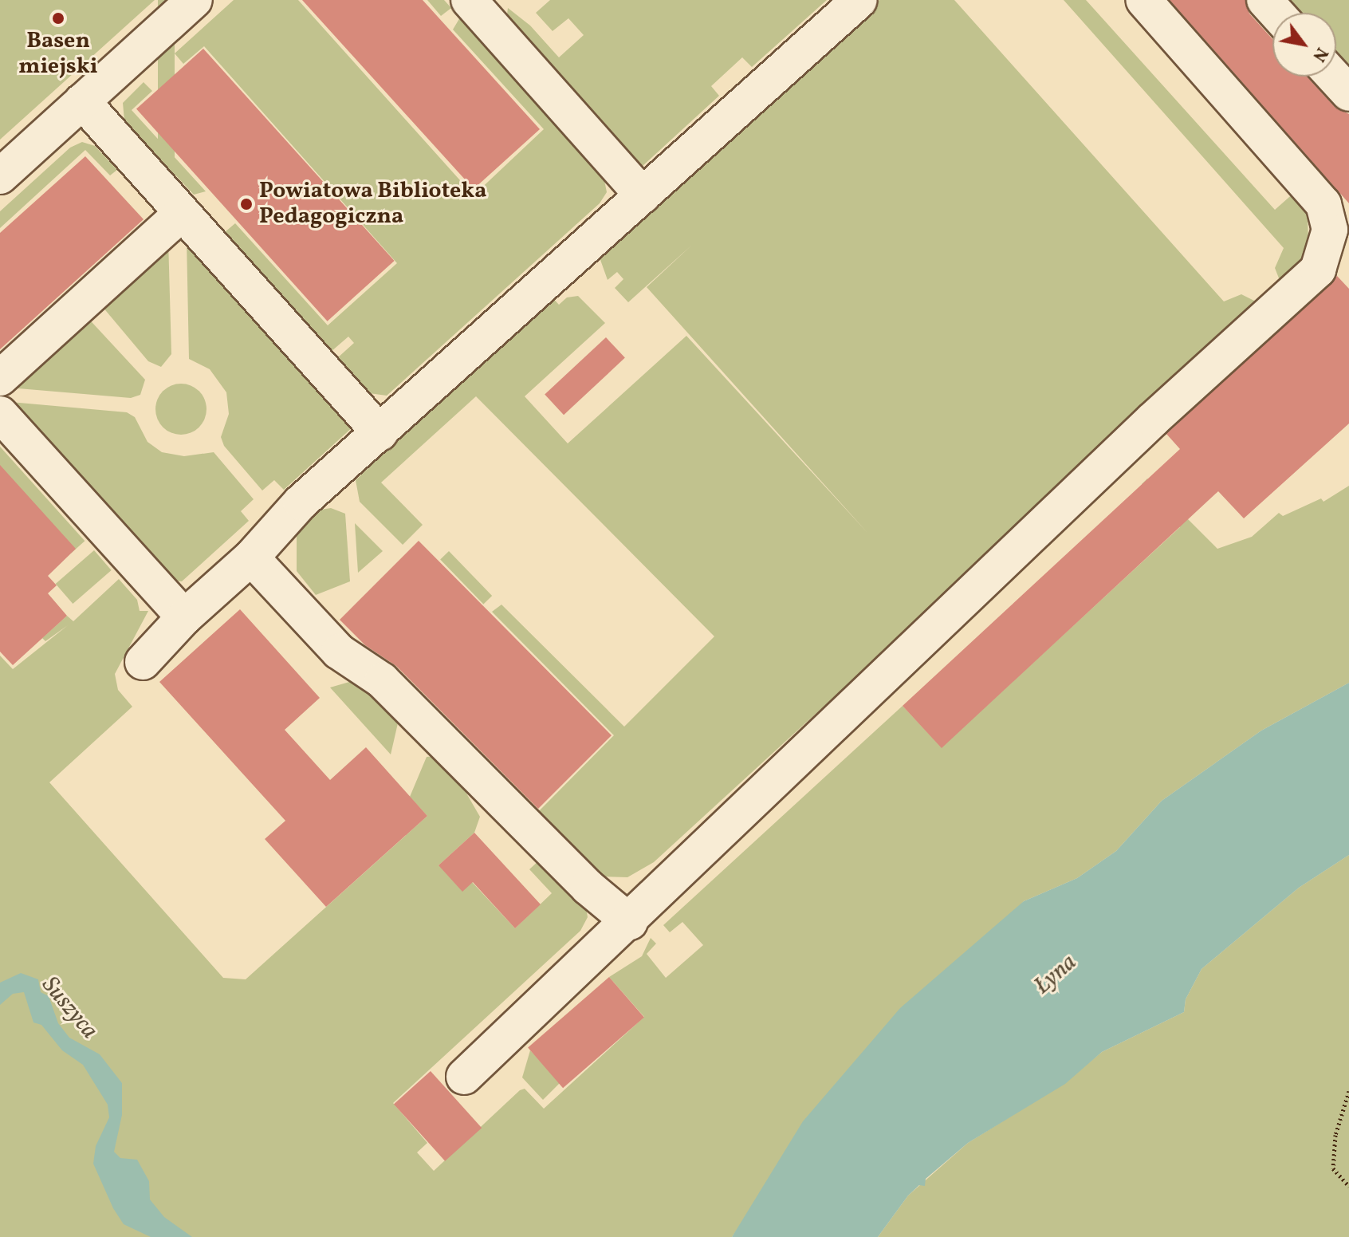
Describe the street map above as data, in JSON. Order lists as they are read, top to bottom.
{
  "water": ["Łyna", "Suszyca"],
  "places": ["Basen miejski", "Powiatowa Biblioteka Pedagogiczna"],
  "north": "bottom right"
}
